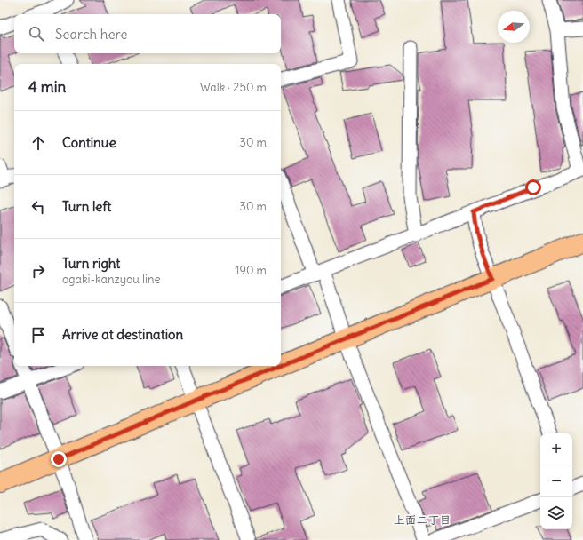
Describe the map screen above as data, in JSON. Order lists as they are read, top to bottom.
{
  "districts": ["上面二丁目"],
  "north": "left",
  "page": {
    "search": "Search here",
    "heading": ["4 min", "Walk · 250 m"],
    "list": [
      ["Continue", "30 m"],
      ["Turn left", "30 m"],
      ["Turn right", "ogaki-kanzyou line", "190 m"],
      "Arrive at destination"
    ],
    "map_buttons": ["+", "−"]
  }
}
